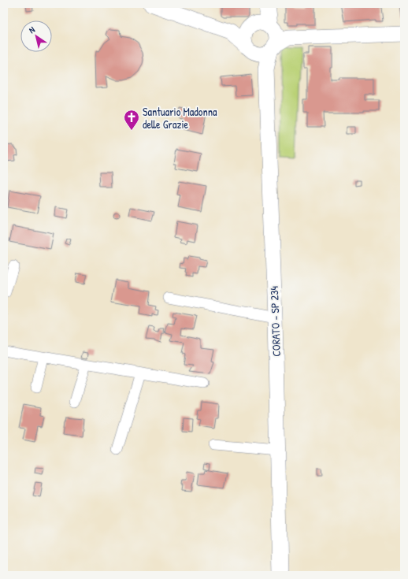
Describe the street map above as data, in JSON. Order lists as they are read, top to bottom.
{
  "streets": {
    "main road": ["CORATO - SP 234"]
  },
  "places": {
    "church": ["Santuario Madonna delle Grazie"]
  },
  "north": "top left"
}
